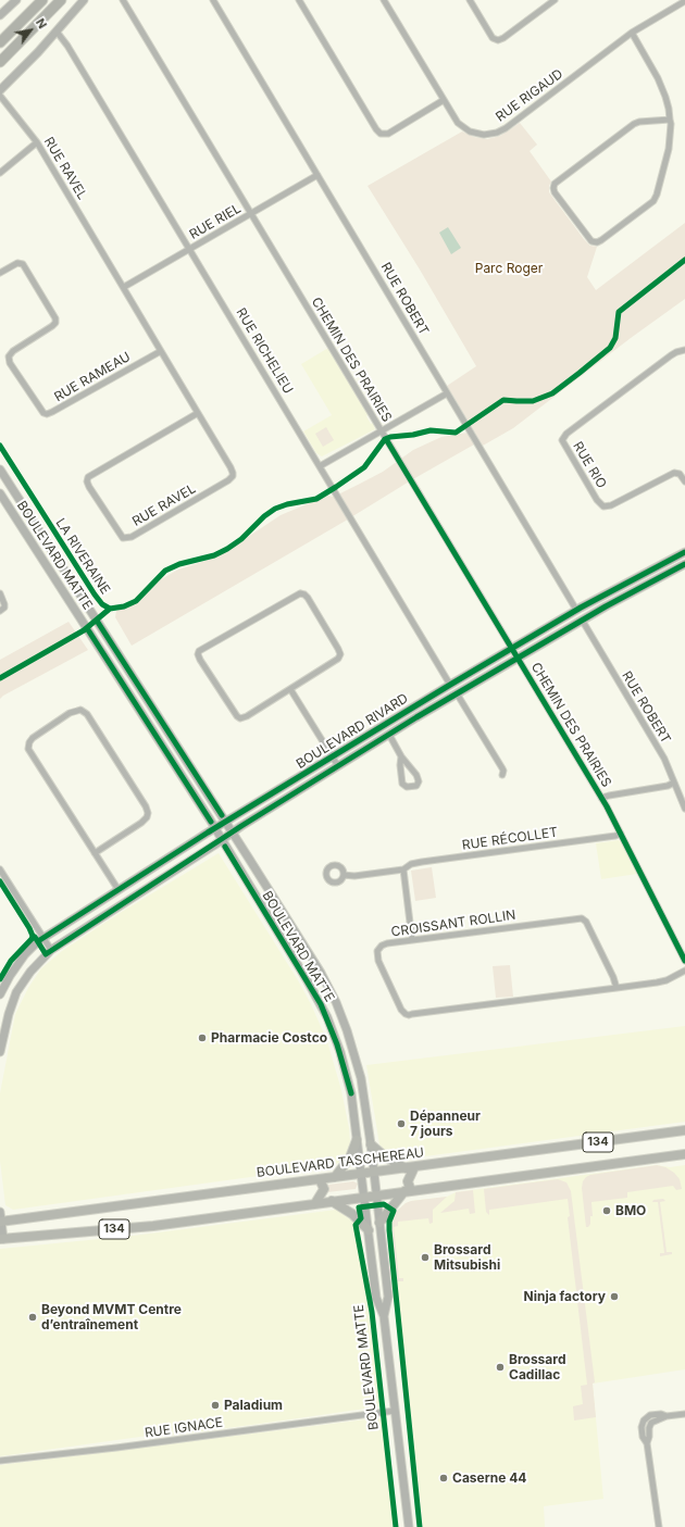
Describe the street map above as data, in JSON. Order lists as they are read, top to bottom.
{
  "streets": {
    "main road": [
      "BOULEVARD MATTE",
      "BOULEVARD RIVARD",
      "134",
      "BOULEVARD TASCHEREAU"
    ],
    "street": [
      "RUE RIGAUD",
      "RUE RAVEL",
      "RUE RIEL",
      "RUE ROBERT",
      "RUE RICHELIEU",
      "CHEMIN DES PRAIRIES",
      "RUE RAMEAU",
      "RUE RIO",
      "RUE RÉCOLLET",
      "CROISSANT ROLLIN",
      "RUE IGNACE"
    ],
    "cycle path": ["LA RIVERAINE"]
  },
  "crossings": [
    ["RUE RAVEL", "RUE RIEL"],
    ["RUE RAVEL", "RUE RAMEAU"],
    ["RUE RIEL", "RUE ROBERT"],
    ["RUE RIEL", "RUE RICHELIEU"],
    ["RUE RIEL", "CHEMIN DES PRAIRIES"],
    ["RUE ROBERT", "BOULEVARD RIVARD"],
    ["RUE RICHELIEU", "BOULEVARD RIVARD"],
    ["CHEMIN DES PRAIRIES", "BOULEVARD RIVARD"],
    ["CHEMIN DES PRAIRIES", "RUE RÉCOLLET"],
    ["BOULEVARD MATTE", "BOULEVARD RIVARD"],
    ["BOULEVARD MATTE", "134"],
    ["BOULEVARD MATTE", "BOULEVARD TASCHEREAU"],
    ["BOULEVARD MATTE", "RUE IGNACE"]
  ],
  "parks": ["Parc Roger"],
  "places": [
    "Pharmacie Costco",
    "Dépanneur 7 jours",
    "BMO",
    "Brossard Mitsubishi",
    "Ninja factory",
    "Beyond MVMT Centre d’entraînement",
    "Brossard Cadillac",
    "Paladium",
    "Caserne 44"
  ],
  "north": "top right"
}
